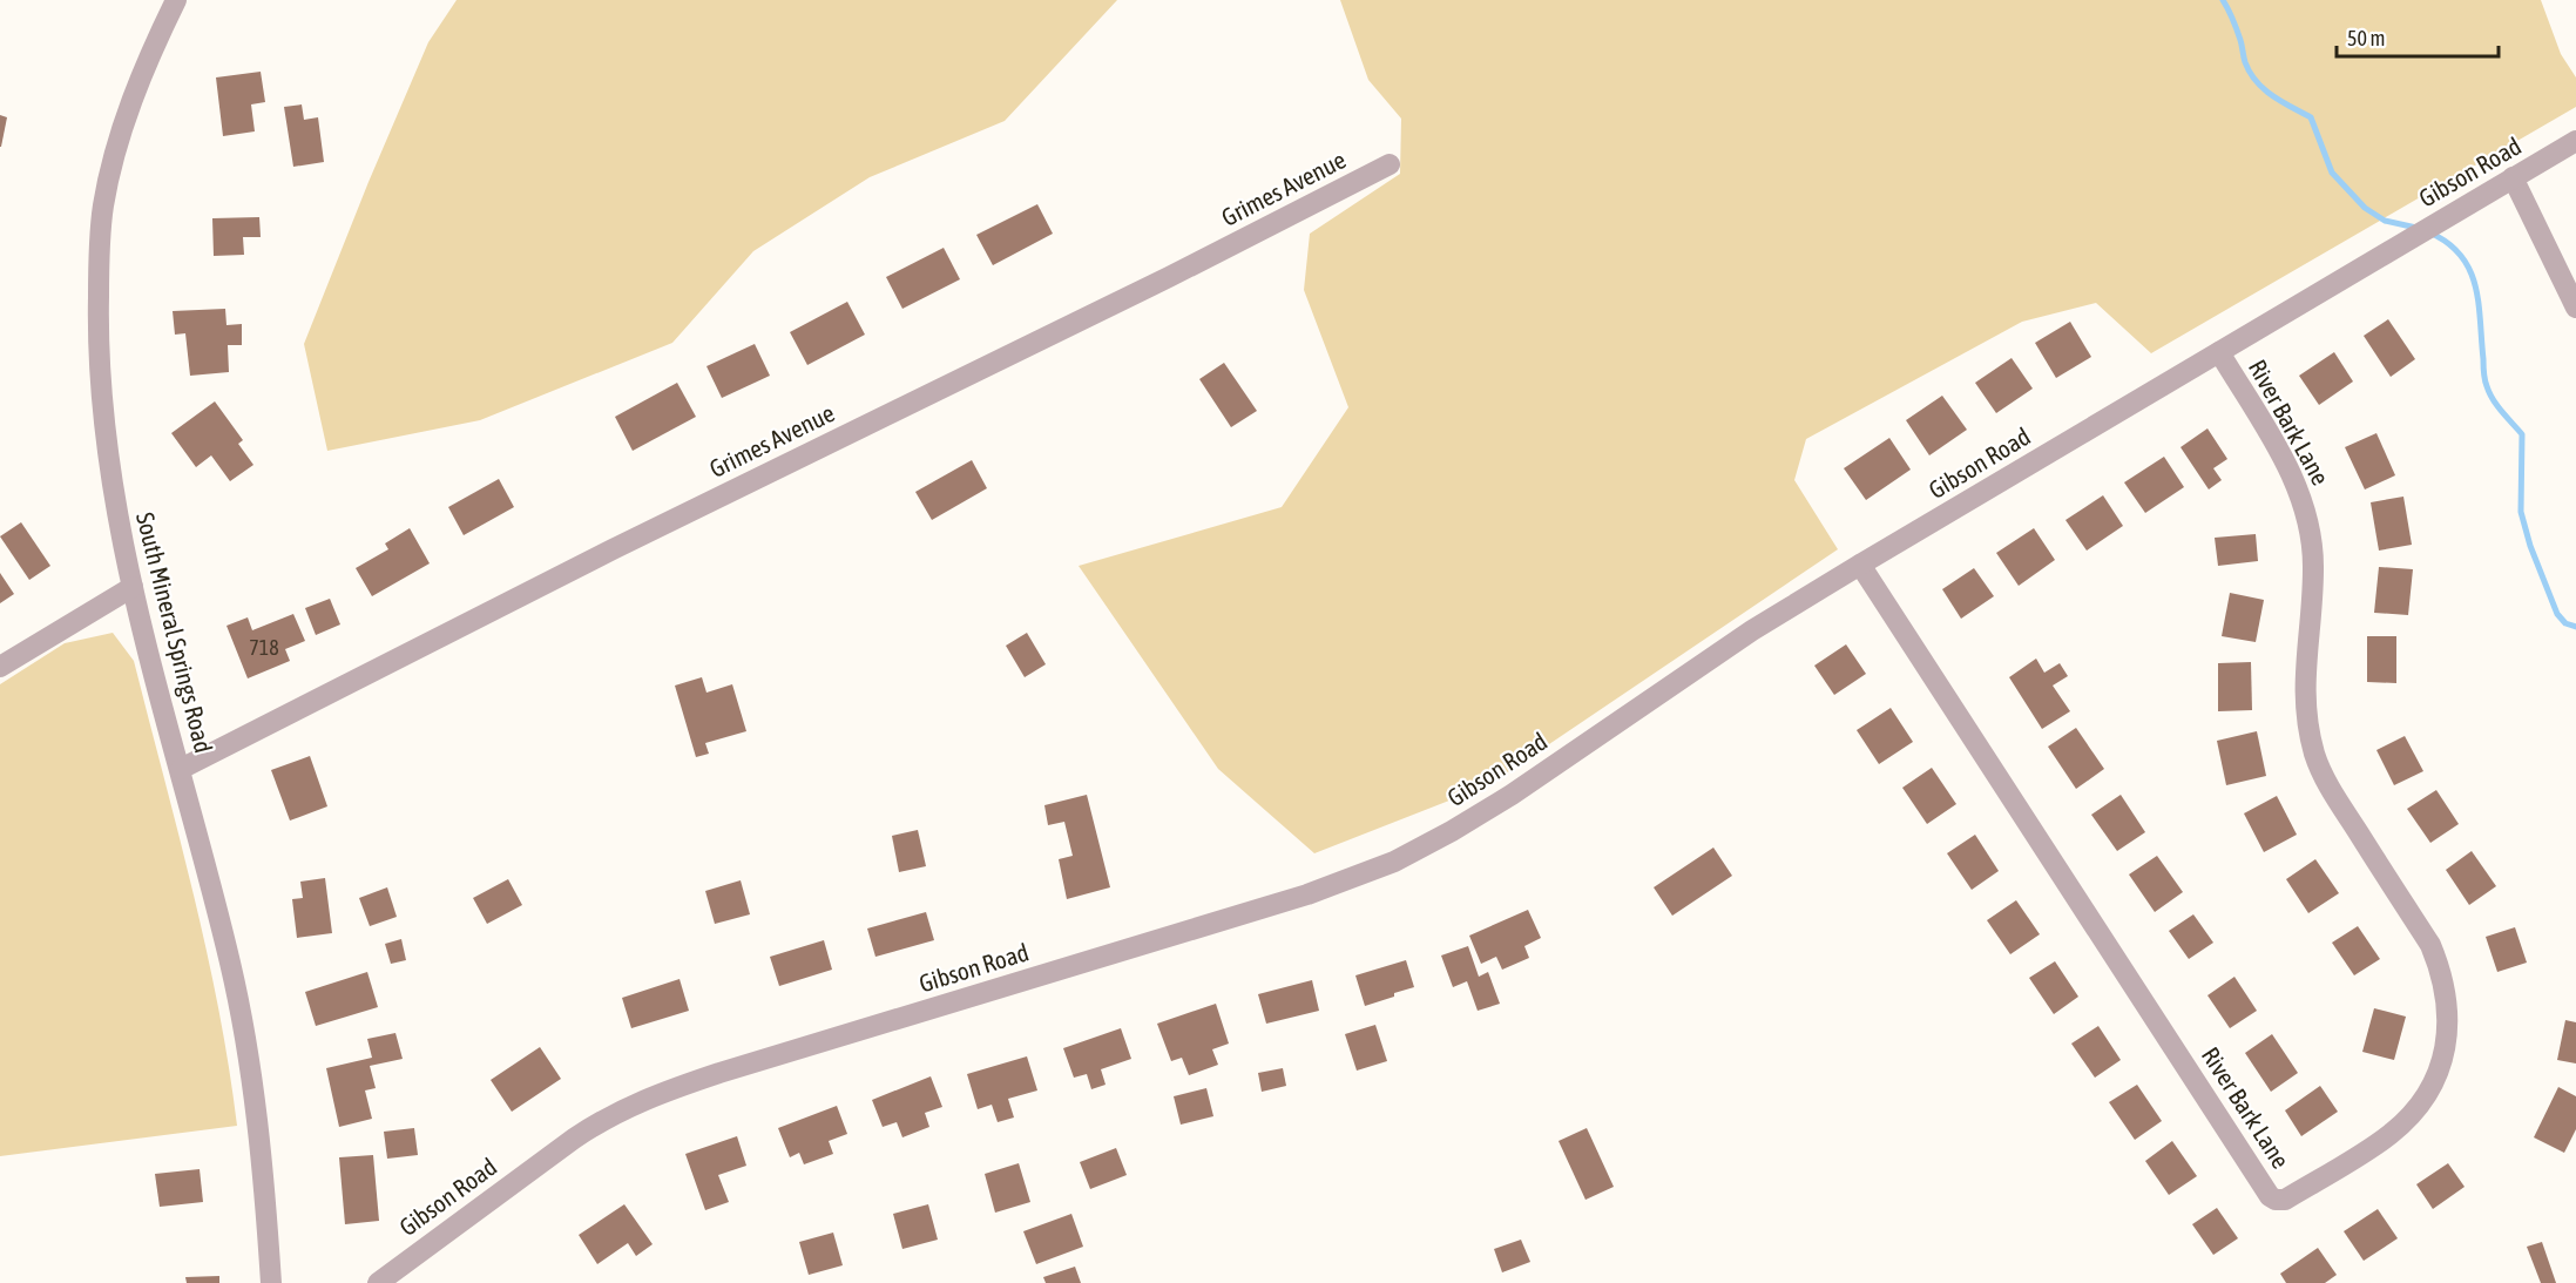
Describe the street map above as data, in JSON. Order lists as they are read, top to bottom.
{
  "streets": {
    "street": [
      "Gibson Road",
      "Grimes Avenue",
      "River Bark Lane",
      "South Mineral Springs Road"
    ]
  },
  "crossings": [
    ["Gibson Road", "River Bark Lane"],
    ["Grimes Avenue", "South Mineral Springs Road"]
  ],
  "house_numbers": ["718"],
  "scale_bar": "50 m"
}
